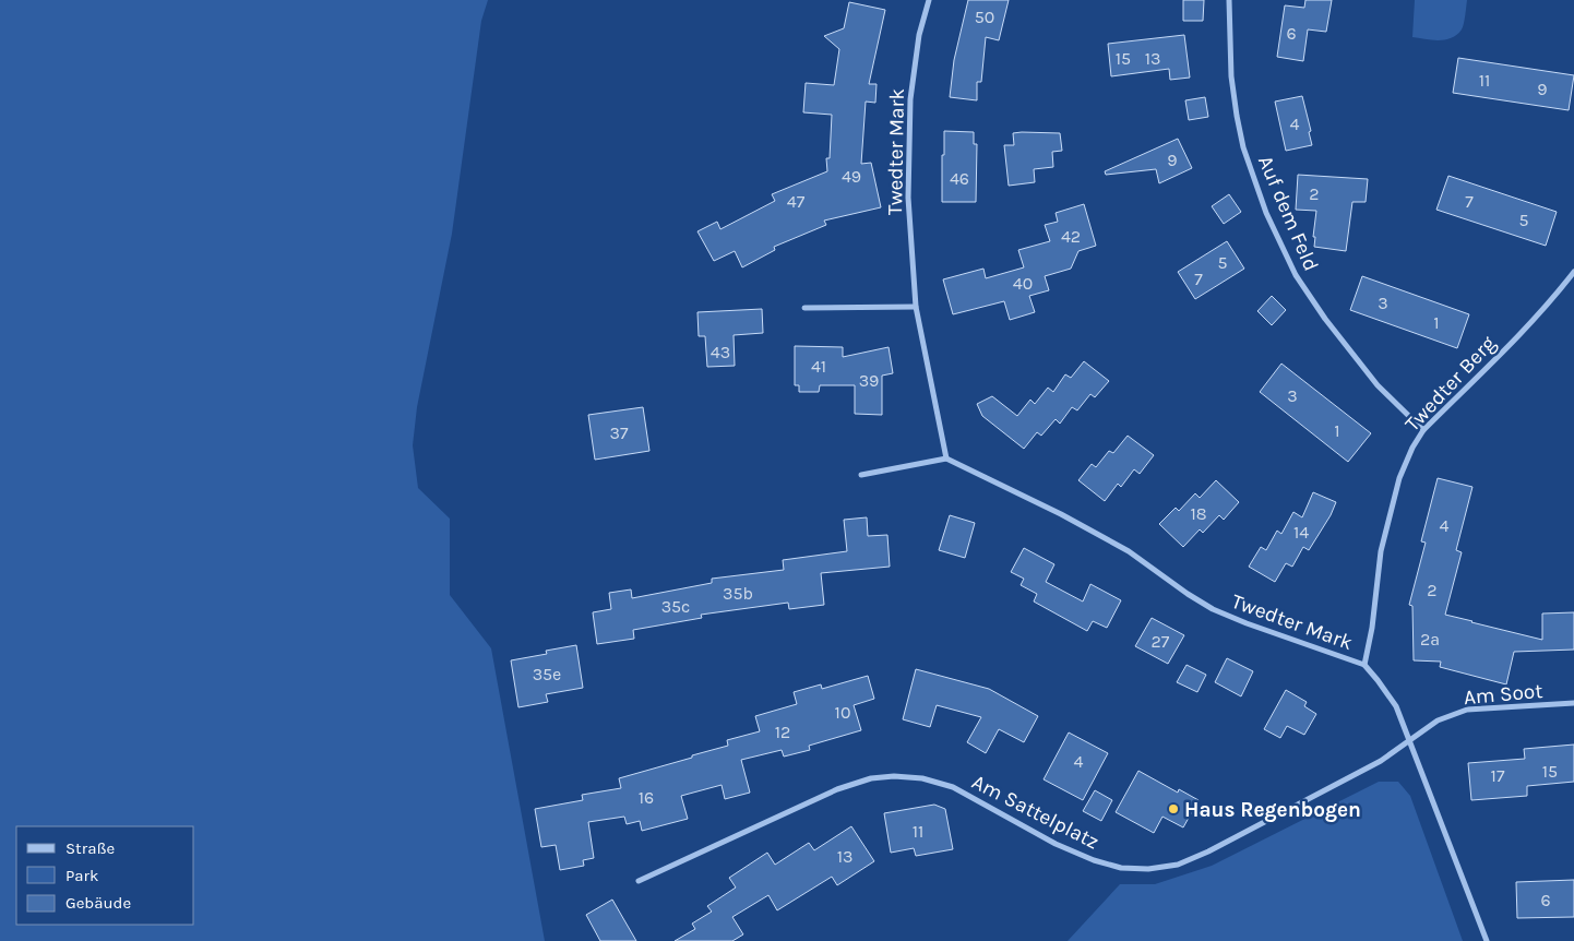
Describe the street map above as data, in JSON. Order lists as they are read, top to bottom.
{
  "streets": {
    "street": [
      "Twedter Mark",
      "Auf dem Feld",
      "Twedter Berg",
      "Am Soot",
      "Am Sattelplatz"
    ]
  },
  "crossings": [
    ["Twedter Mark", "Twedter Berg"],
    ["Twedter Mark", "Am Soot"],
    ["Twedter Mark", "Am Sattelplatz"],
    ["Auf dem Feld", "Twedter Berg"],
    ["Am Soot", "Am Sattelplatz"]
  ],
  "places": ["Haus Regenbogen"],
  "house_numbers": [
    "50",
    "6",
    "15",
    "13",
    "11",
    "9",
    "4",
    "9",
    "49",
    "46",
    "2",
    "47",
    "7",
    "5",
    "42",
    "5",
    "7",
    "40",
    "3",
    "1",
    "43",
    "41",
    "39",
    "3",
    "1",
    "37",
    "18",
    "4",
    "14",
    "2",
    "35b",
    "35c",
    "2a",
    "27",
    "35e",
    "10",
    "12",
    "4",
    "15",
    "17",
    "16",
    "11",
    "13",
    "6"
  ],
  "legend": ["Straße", "Park", "Gebäude"]
}
